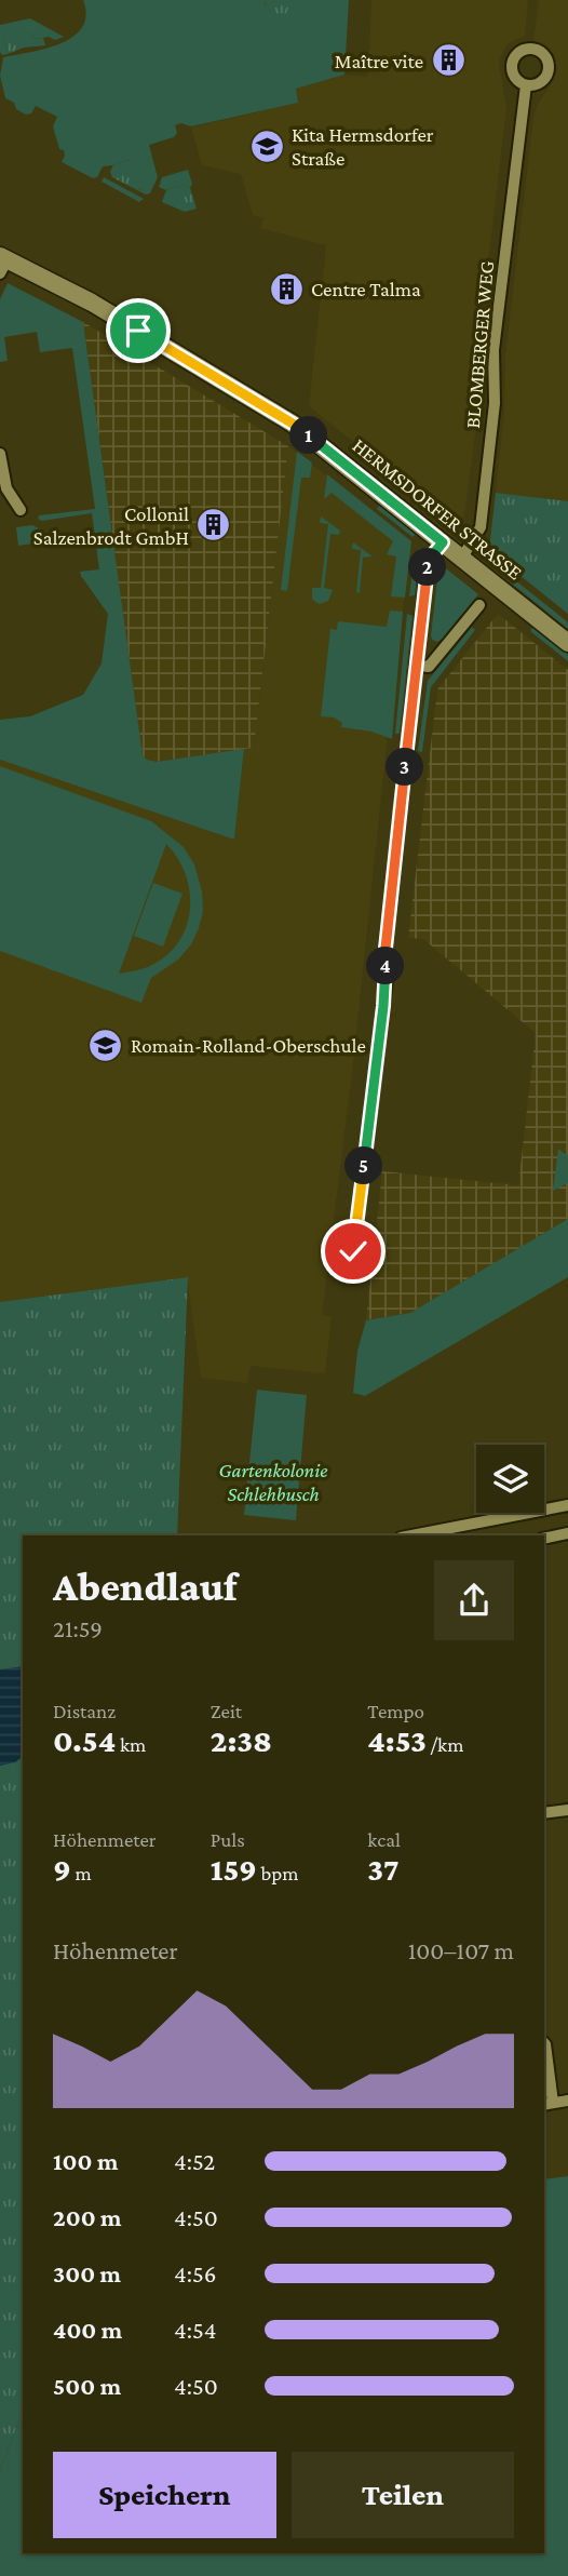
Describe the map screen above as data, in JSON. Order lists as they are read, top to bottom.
{
  "streets": {
    "main road": ["HERMSDORFER STRASSE"],
    "street": ["BLOMBERGER WEG"]
  },
  "crossings": [
    ["BLOMBERGER WEG", "HERMSDORFER STRASSE"]
  ],
  "parks": ["Gartenkolonie Schlehbusch"],
  "places": {
    "building": ["Maître vite", "Centre Talma", "Collonil Salzenbrodt GmbH"],
    "school or university": ["Kita Hermsdorfer Straße", "Romain-Rolland-Oberschule"]
  },
  "page": {
    "pins": [
      "1",
      "2",
      "3",
      "4",
      "5"
    ],
    "heading": ["Abendlauf", "21:59"],
    "stats": [
      ["Distanz", "0.54 km"],
      ["Zeit", "2:38"],
      ["Tempo", "4:53 /km"],
      ["Höhenmeter", "9 m"],
      ["Puls", "159 bpm"],
      ["kcal", "37"]
    ],
    "chart": ["Höhenmeter", "100–107 m"],
    "list": [
      {
        "name": "100 m",
        "note": "4:52"
      },
      {
        "name": "200 m",
        "note": "4:50"
      },
      {
        "name": "300 m",
        "note": "4:56"
      },
      {
        "name": "400 m",
        "note": "4:54"
      },
      {
        "name": "500 m",
        "note": "4:50"
      }
    ],
    "buttons": ["Speichern", "Teilen"]
  }
}
